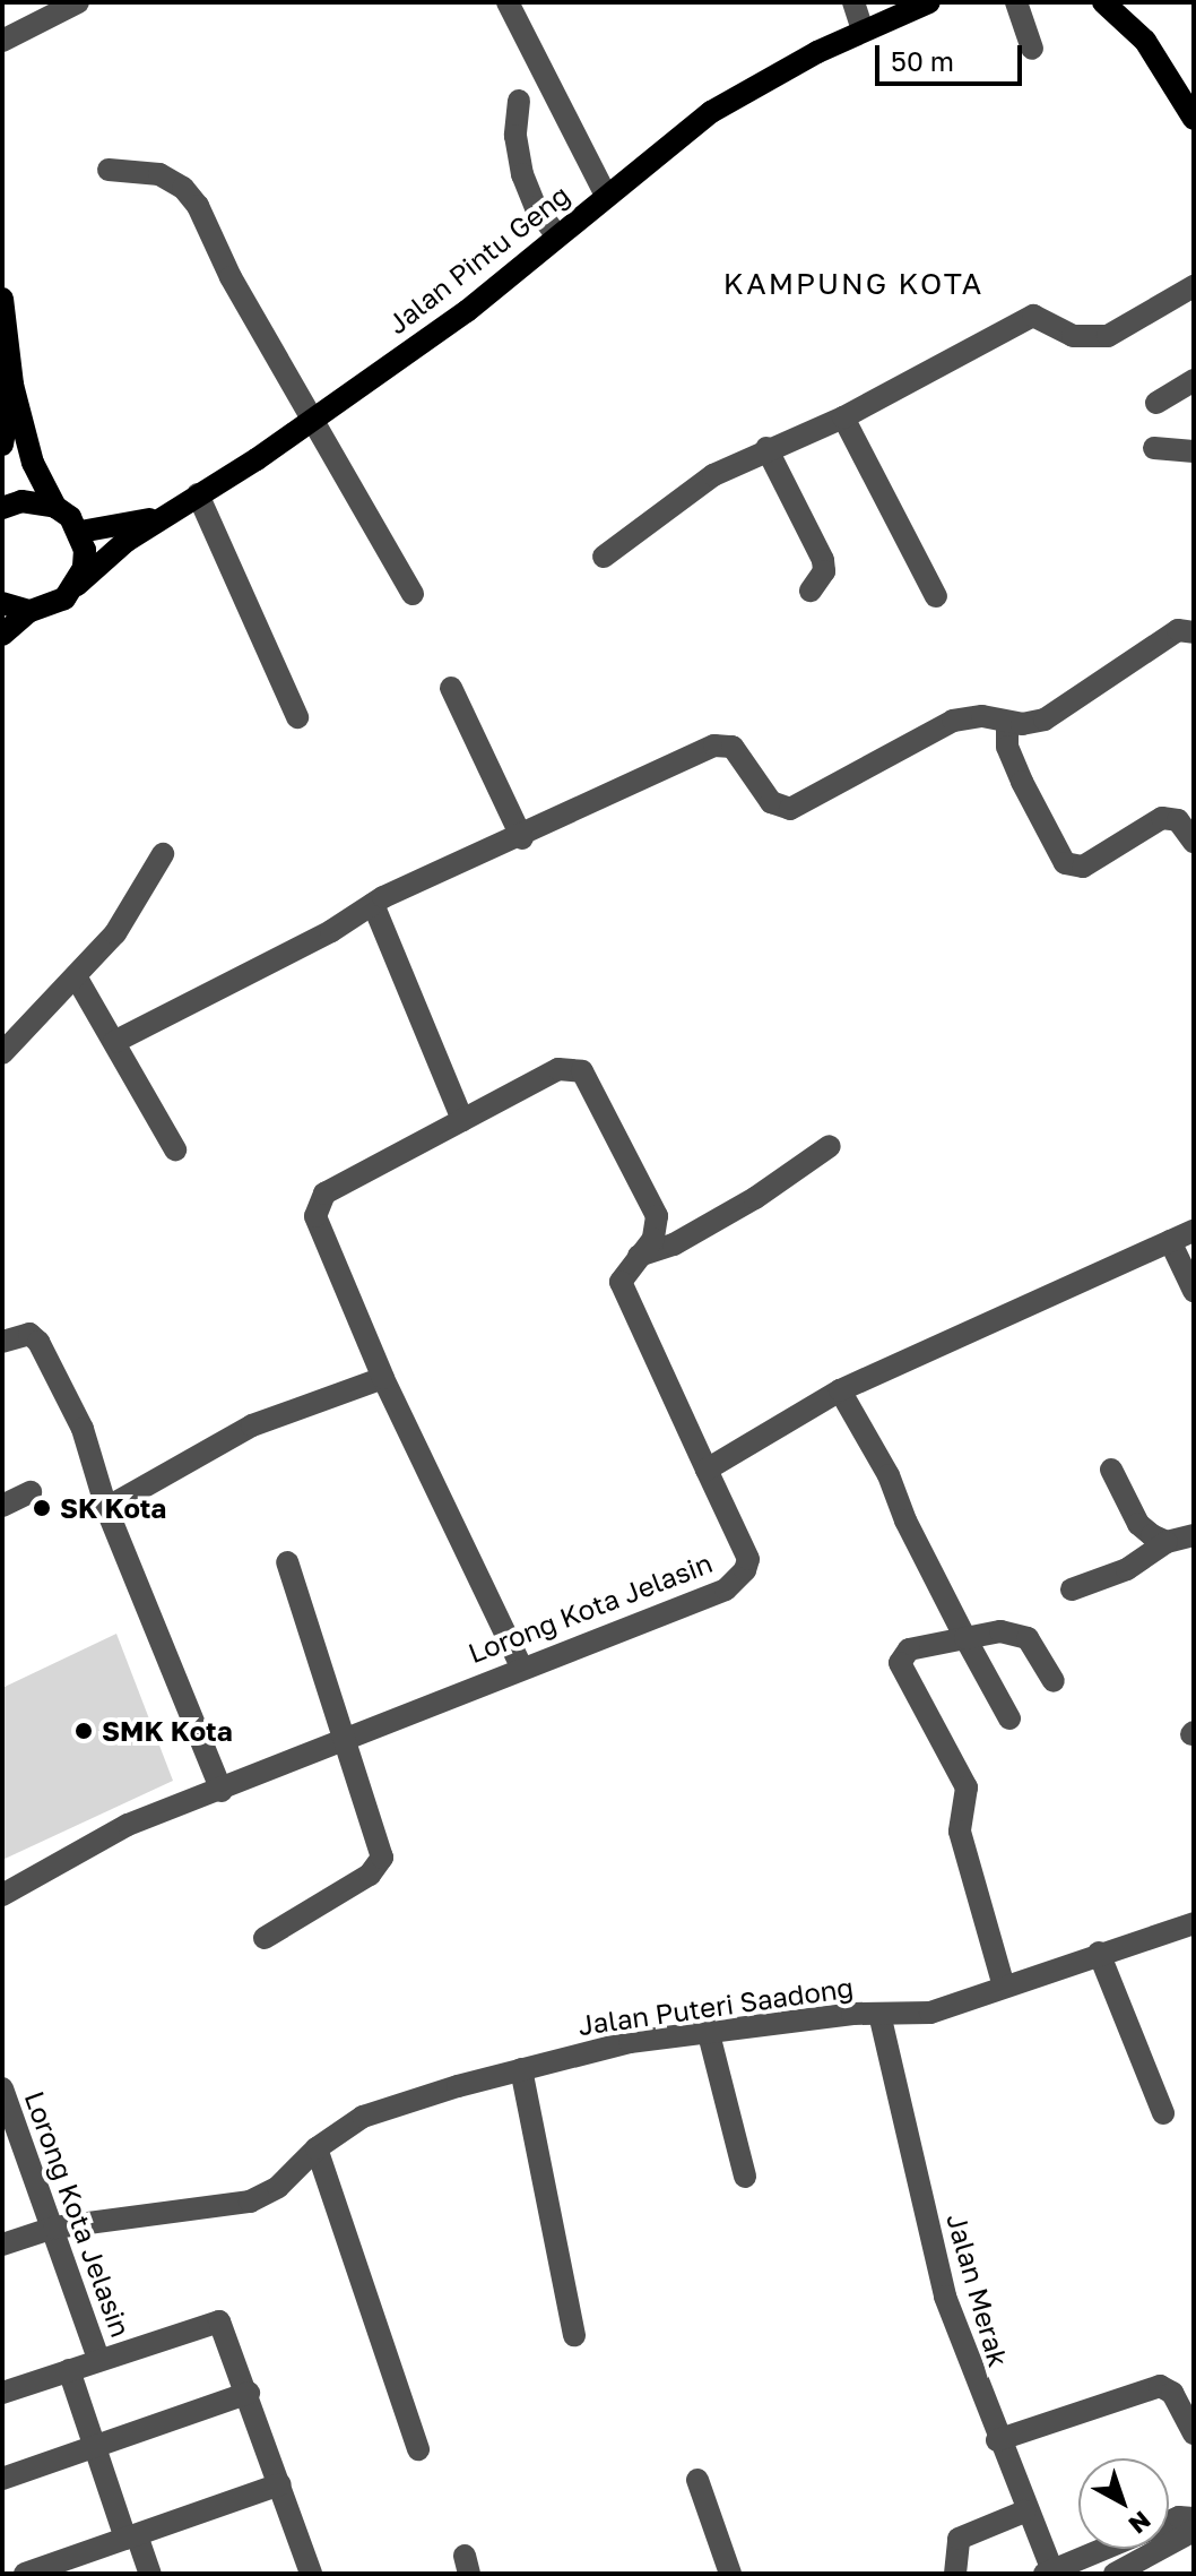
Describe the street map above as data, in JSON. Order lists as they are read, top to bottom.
{
  "streets": {
    "main road": ["Jalan Pintu Geng"],
    "street": ["Lorong Kota Jelasin", "Jalan Puteri Saadong", "Jalan Merak"]
  },
  "crossings": [
    ["Lorong Kota Jelasin", "Jalan Puteri Saadong"],
    ["Jalan Puteri Saadong", "Jalan Merak"]
  ],
  "districts": ["KAMPUNG KOTA"],
  "places": ["SK Kota", "SMK Kota"],
  "scale_bar": "50 m",
  "north": "bottom right"
}
